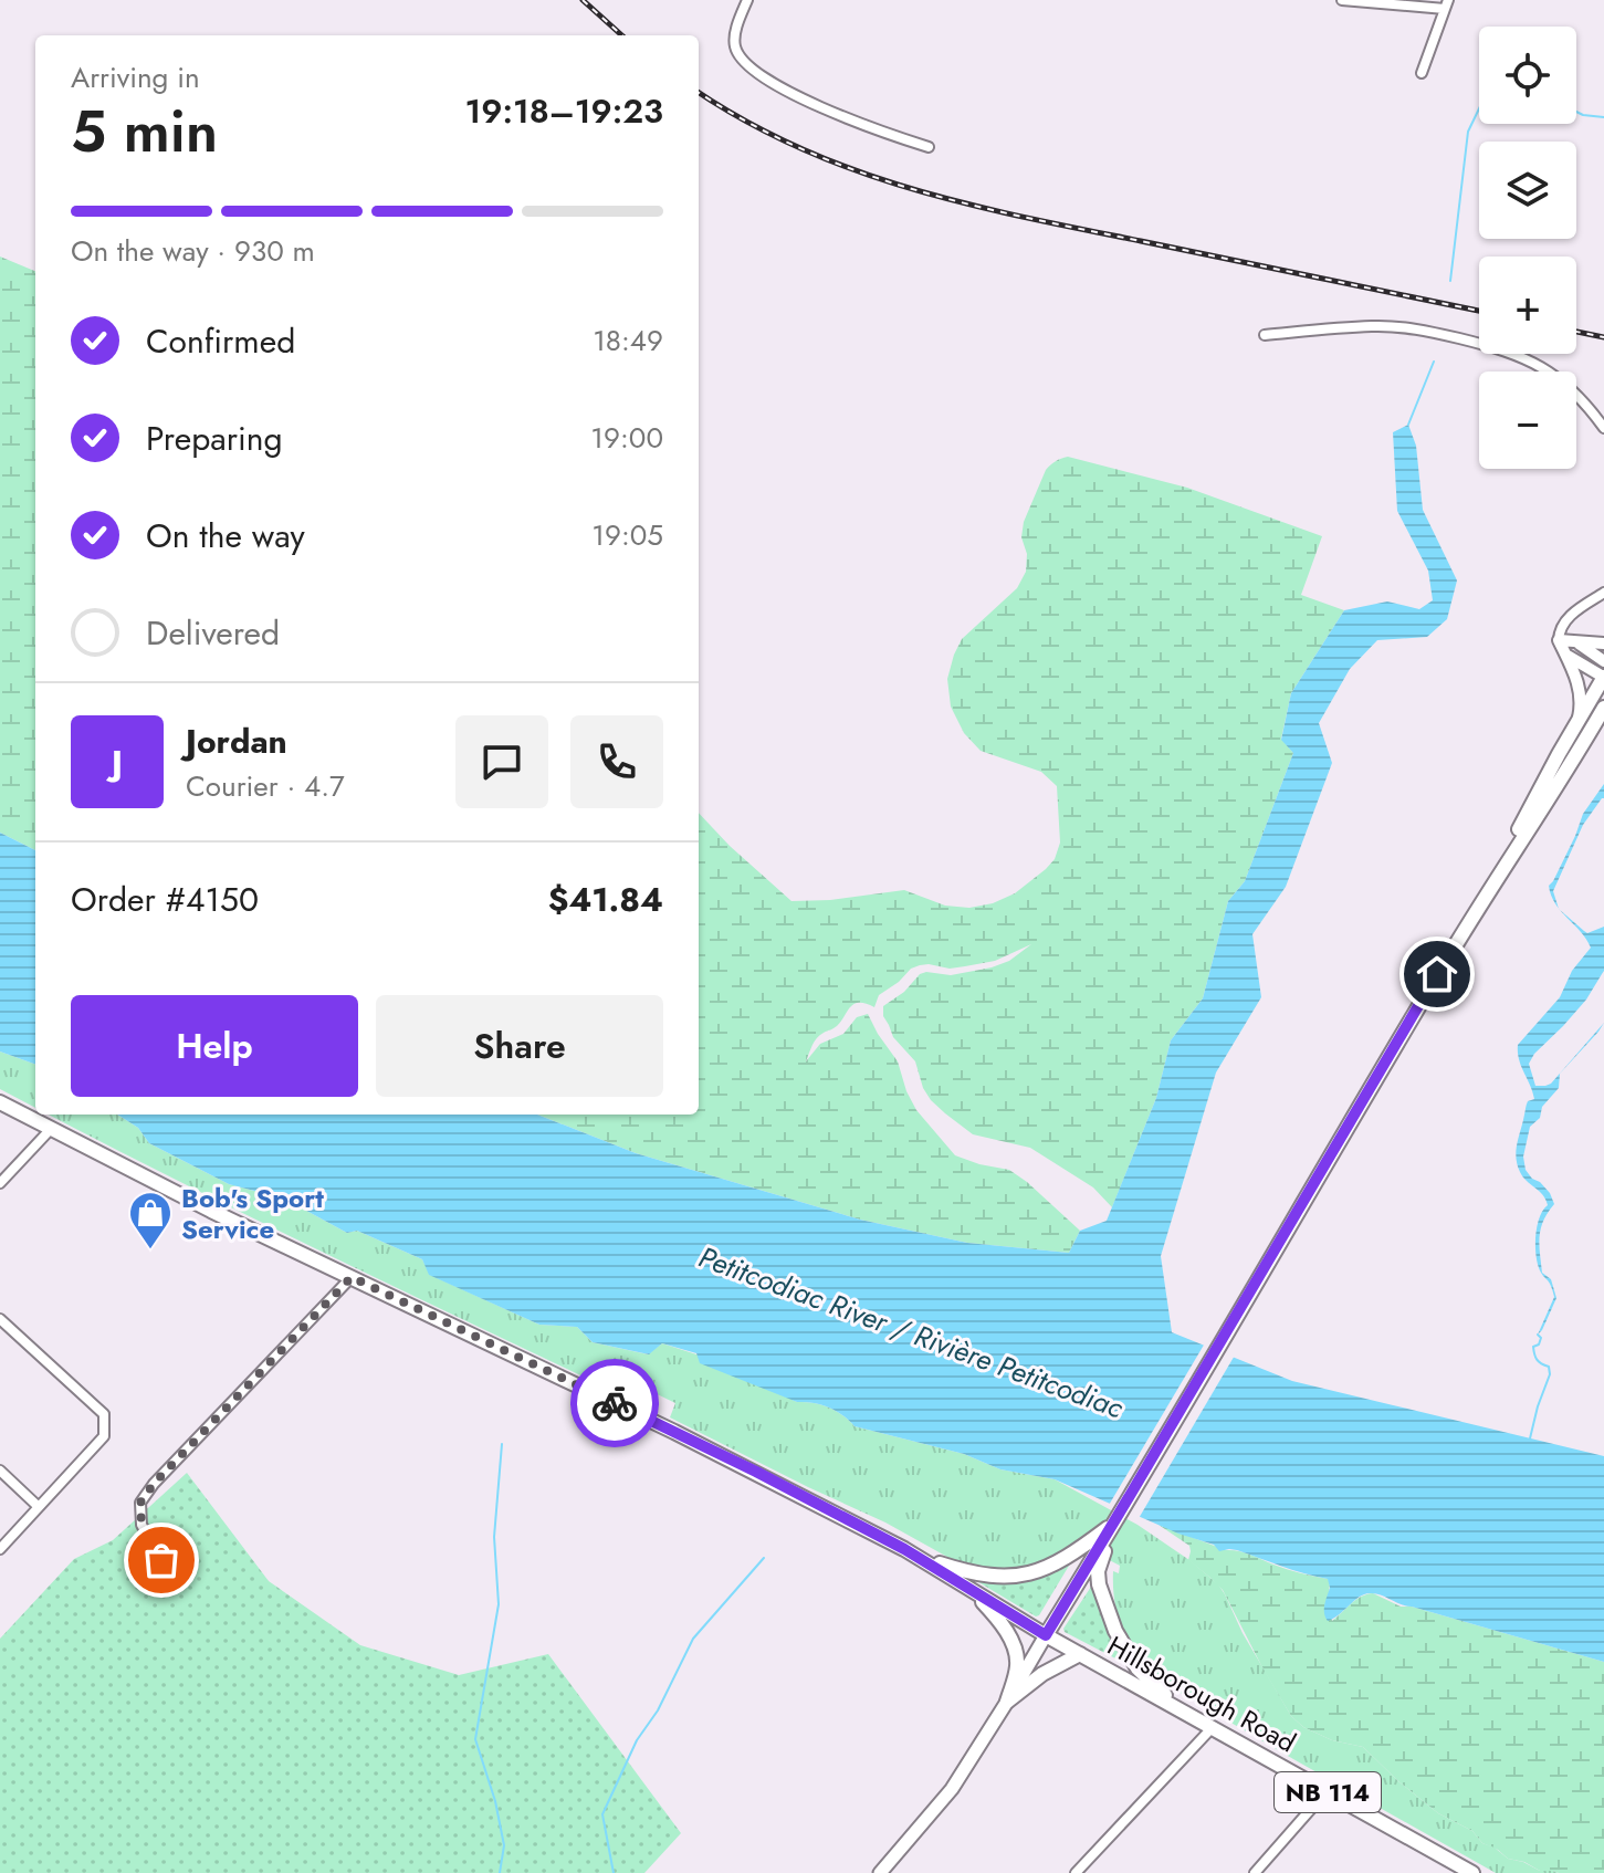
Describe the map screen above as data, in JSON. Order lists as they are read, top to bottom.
{
  "streets": {
    "main road": ["Hillsborough Road", "NB 114"]
  },
  "crossings": [
    ["Hillsborough Road", "NB 114"]
  ],
  "water": ["Petitcodiac River / Rivière Petitcodiac"],
  "places": {
    "shop": ["Bob's Sport Service"]
  },
  "page": {
    "map_buttons": ["+", "−"],
    "heading": ["5 min", "Arriving in", "19:18–19:23"],
    "panel": [
      "Jordan",
      "Courier · 4.7",
      "Order #4150",
      "$41.84"
    ],
    "bar": "On the way · 930 m",
    "list": [
      ["Confirmed", "18:49"],
      ["Preparing", "19:00"],
      ["On the way", "19:05"],
      "Delivered"
    ],
    "round": "J",
    "buttons": ["Help", "Share"]
  }
}
